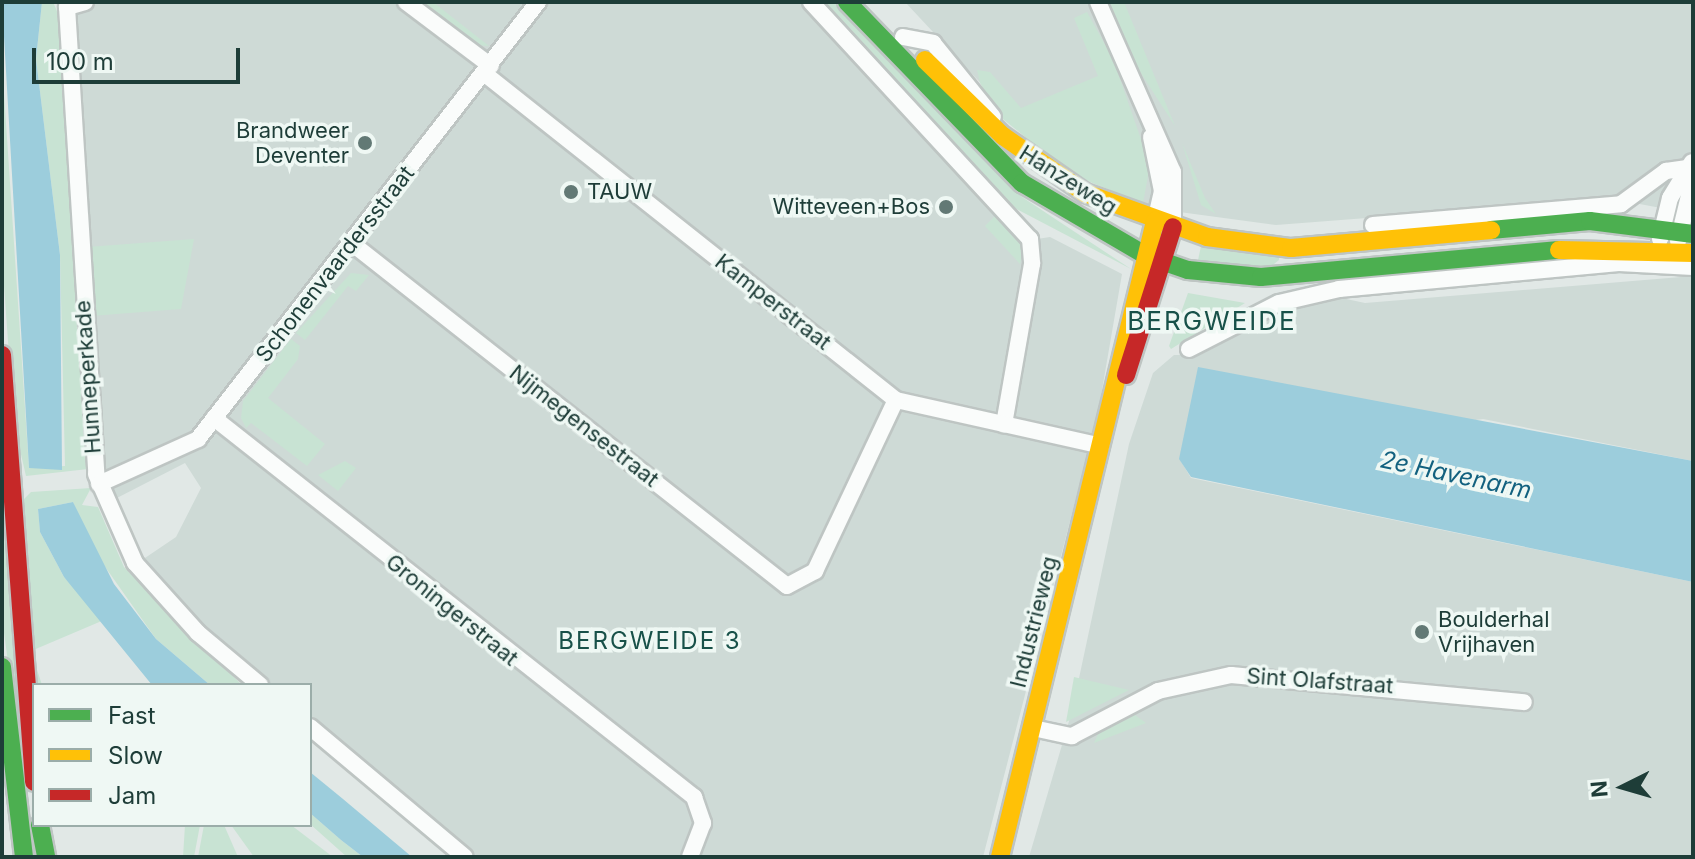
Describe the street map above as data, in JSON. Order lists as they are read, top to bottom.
{
  "streets": {
    "main road": ["Hanzeweg", "Industrieweg"],
    "street": [
      "Schonenvaardersstraat",
      "Kamperstraat",
      "Hunneperkade",
      "Nijmegensestraat",
      "Groningerstraat",
      "Sint Olafstraat"
    ]
  },
  "crossings": [
    ["Hanzeweg", "Industrieweg"],
    ["Schonenvaardersstraat", "Kamperstraat"],
    ["Schonenvaardersstraat", "Hunneperkade"],
    ["Schonenvaardersstraat", "Nijmegensestraat"],
    ["Schonenvaardersstraat", "Groningerstraat"],
    ["Kamperstraat", "Nijmegensestraat"],
    ["Kamperstraat", "Industrieweg"],
    ["Industrieweg", "Sint Olafstraat"]
  ],
  "districts": ["BERGWEIDE", "BERGWEIDE 3"],
  "water": ["2e Havenarm"],
  "places": [
    "Brandweer Deventer",
    "TAUW",
    "Witteveen+Bos",
    "Boulderhal Vrijhaven"
  ],
  "legend": ["Fast", "Slow", "Jam"],
  "scale_bar": "100 m",
  "north": "left"
}
